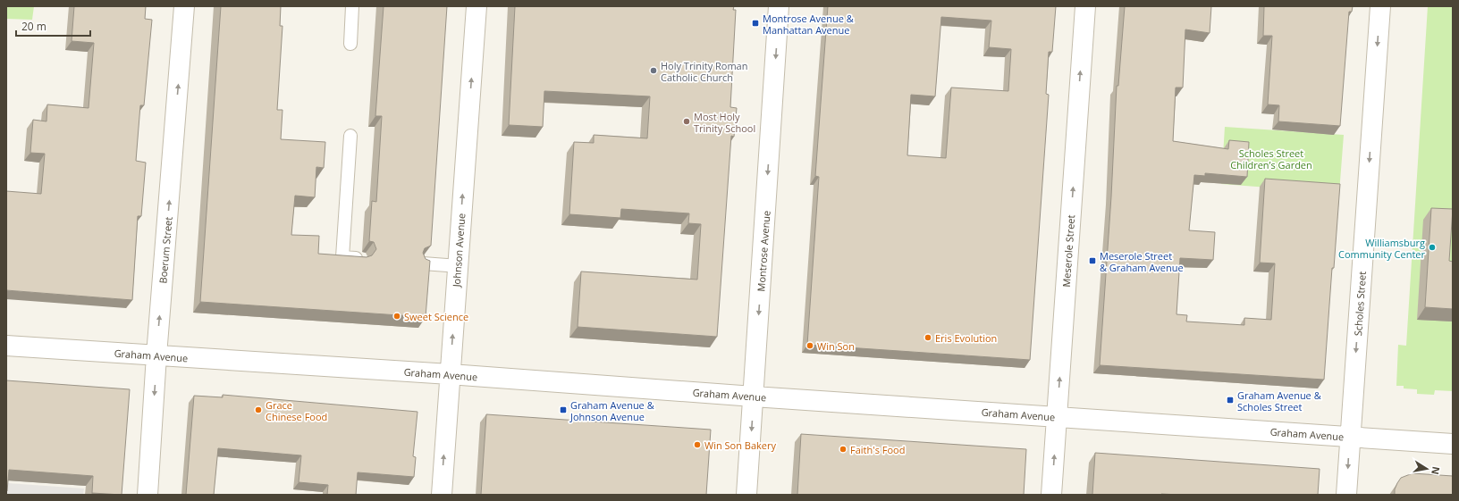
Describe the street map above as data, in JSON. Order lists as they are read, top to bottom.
{
  "streets": {
    "street": [
      "Boerum Street",
      "Johnson Avenue",
      "Montrose Avenue",
      "Meserole Street",
      "Scholes Street",
      "Graham Avenue"
    ]
  },
  "crossings": [
    ["Boerum Street", "Graham Avenue"],
    ["Johnson Avenue", "Graham Avenue"],
    ["Montrose Avenue", "Graham Avenue"],
    ["Meserole Street", "Graham Avenue"],
    ["Scholes Street", "Graham Avenue"]
  ],
  "one_way": [
    "Johnson Avenue",
    "Montrose Avenue",
    "Meserole Street",
    "Scholes Street"
  ],
  "parks": ["Scholes Street Children’s Garden"],
  "places": {
    "transit": [
      "Montrose Avenue & Manhattan Avenue",
      "Meserole Street & Graham Avenue",
      "Graham Avenue & Scholes Street",
      "Graham Avenue & Johnson Avenue"
    ],
    "other": [
      "Holy Trinity Roman Catholic Church",
      "Most Holy Trinity School",
      "Williamsburg Community Center",
      "Sweet Science",
      "Eris Evolution",
      "Win Son",
      "Grace Chinese Food",
      "Win Son Bakery",
      "Faith's Food"
    ]
  },
  "scale_bar": "20 m",
  "north": "right"
}
